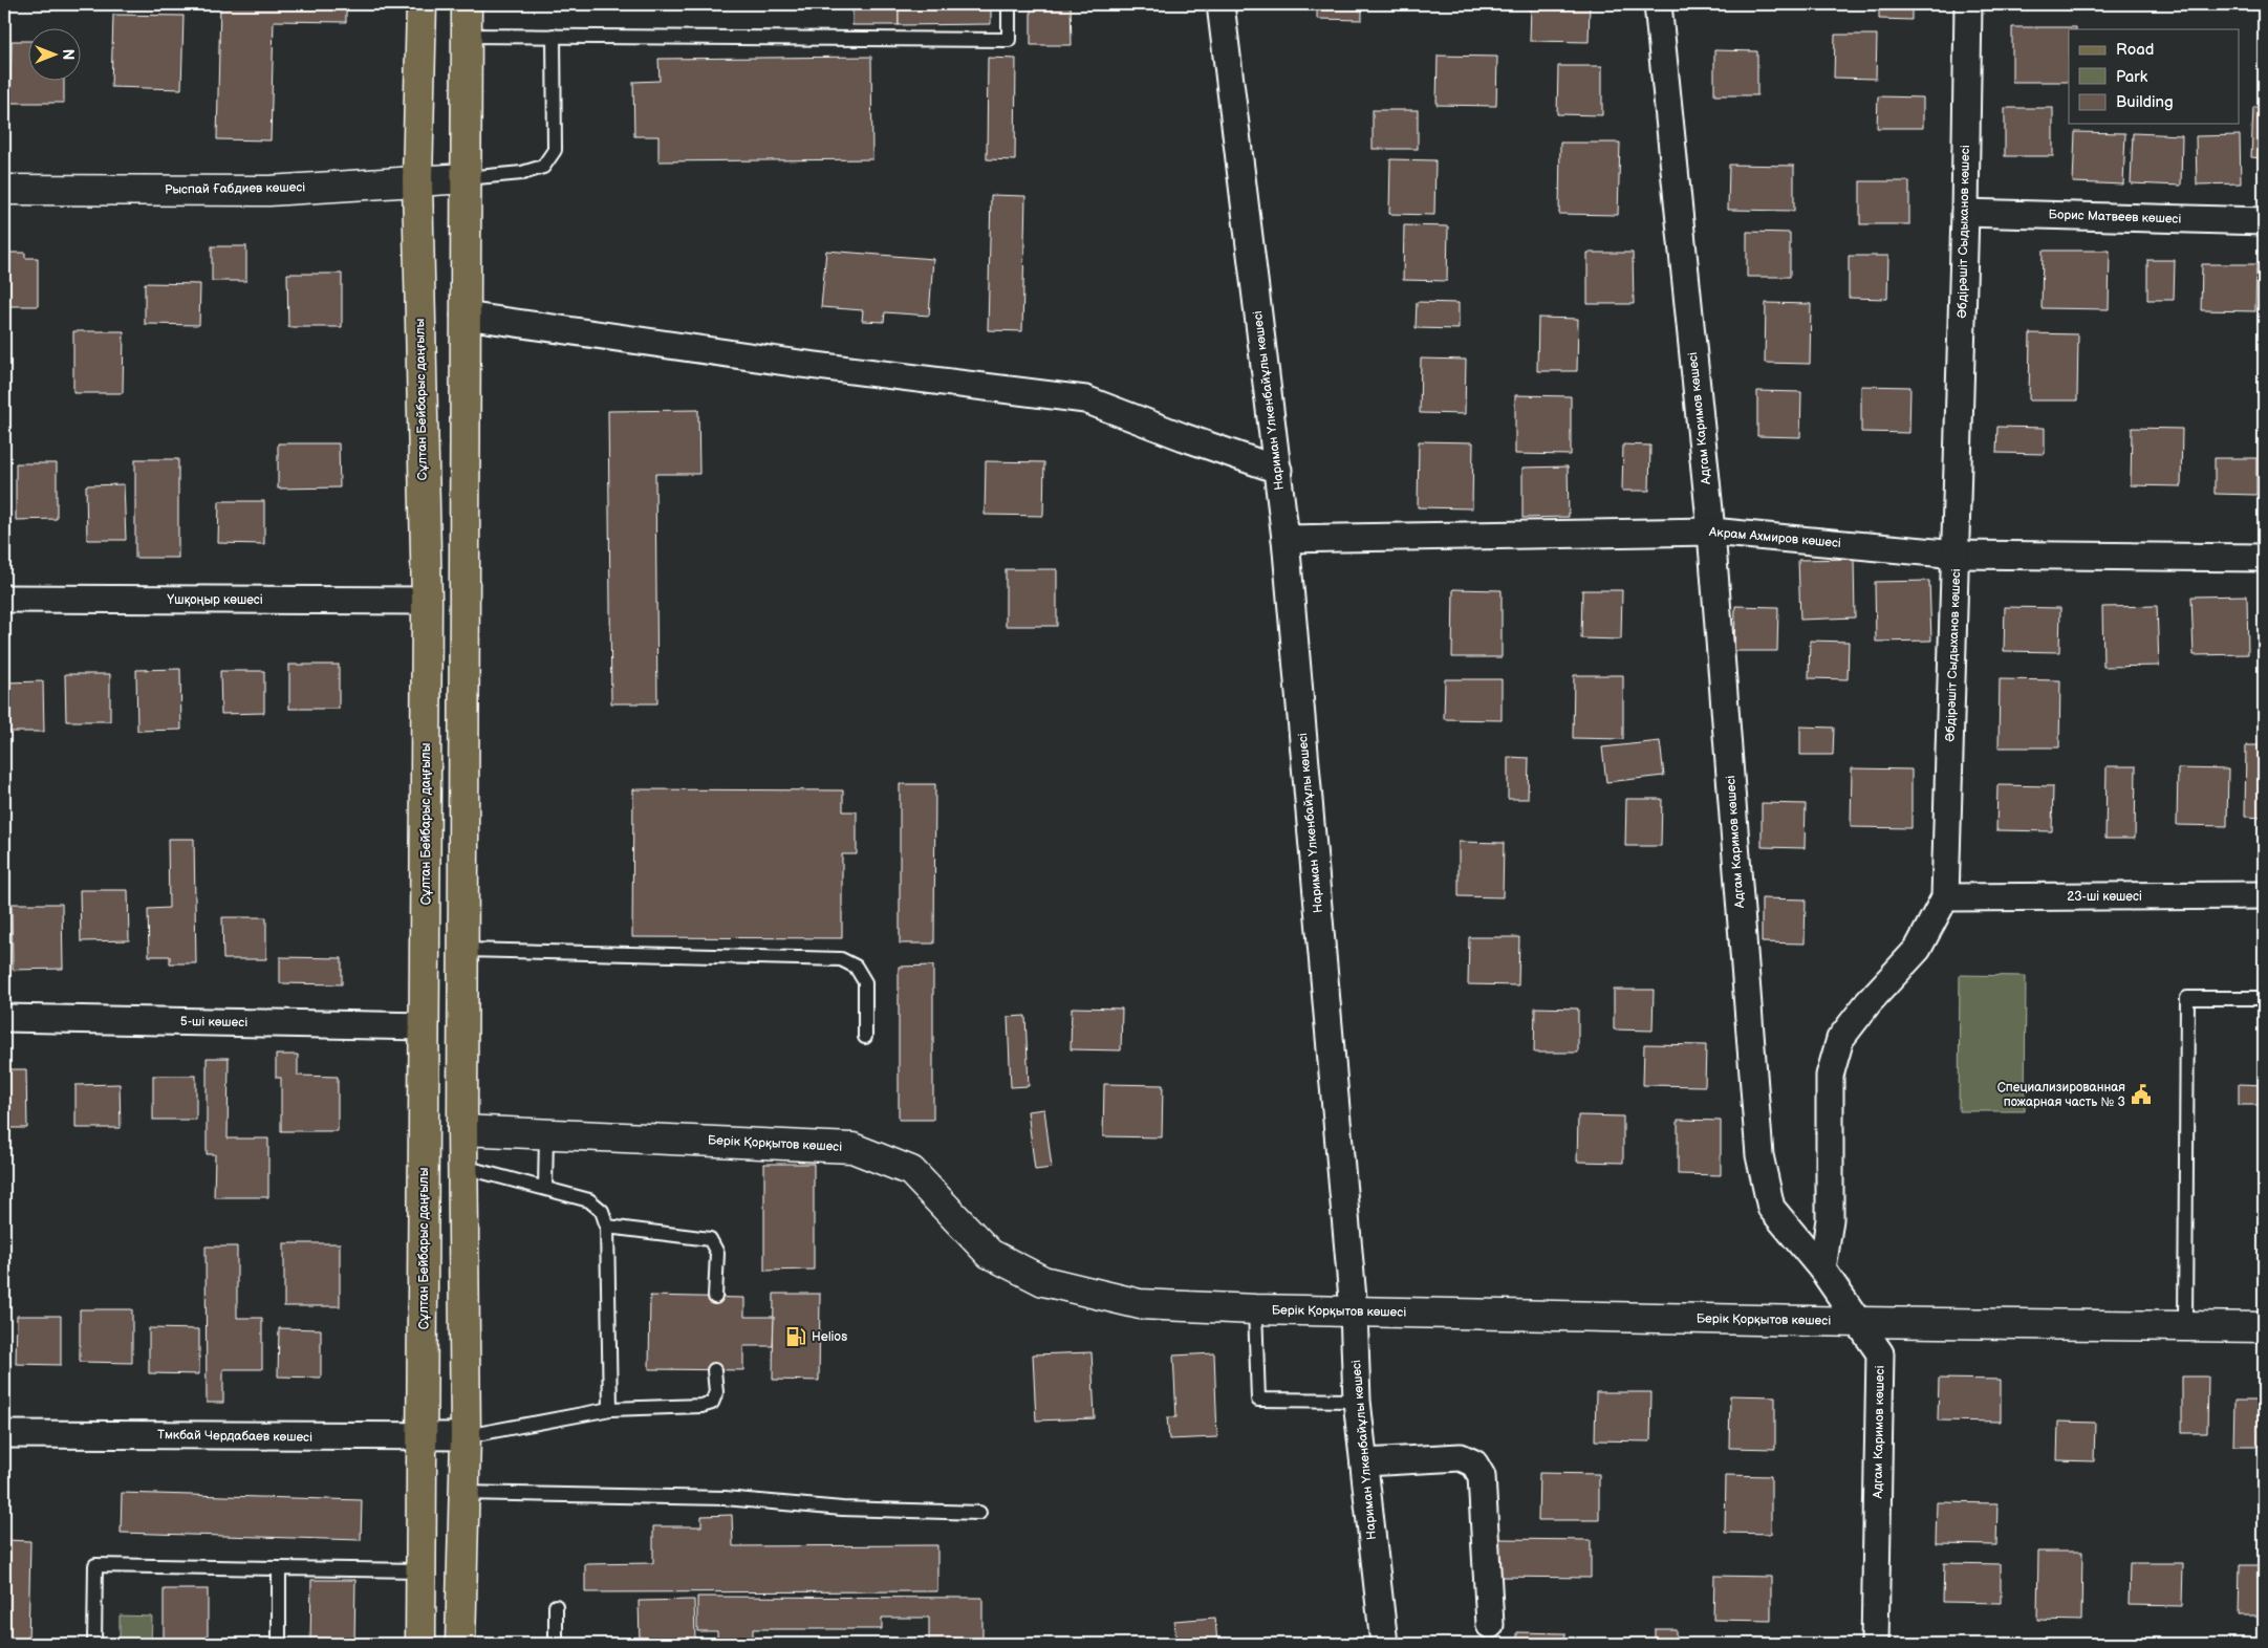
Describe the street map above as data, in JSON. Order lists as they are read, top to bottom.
{
  "streets": {
    "main road": ["Сұлтан Бейбарыс даңғылы"],
    "street": [
      "Рыспай Ғабдиев көшесі",
      "Борис Матвеев көшесі",
      "Әбдірәшіт Сыдыханов көшесі",
      "Нариман Үлкенбайұлы көшесі",
      "Адгам Каримов көшесі",
      "Акрам Ахмиров көшесі",
      "Үшқоңыр көшесі",
      "23-шi көшесi",
      "5-ші көшесі",
      "Берік Қорқытов көшесі",
      "Тмкбай Чердабаев көшесі"
    ]
  },
  "crossings": [
    ["Рыспай Ғабдиев көшесі", "Сұлтан Бейбарыс даңғылы"],
    ["Борис Матвеев көшесі", "Әбдірәшіт Сыдыханов көшесі"],
    ["Әбдірәшіт Сыдыханов көшесі", "Адгам Каримов көшесі"],
    ["Әбдірәшіт Сыдыханов көшесі", "Акрам Ахмиров көшесі"],
    ["Әбдірәшіт Сыдыханов көшесі", "23-шi көшесi"],
    ["Сұлтан Бейбарыс даңғылы", "Үшқоңыр көшесі"],
    ["Сұлтан Бейбарыс даңғылы", "5-ші көшесі"],
    ["Сұлтан Бейбарыс даңғылы", "Тмкбай Чердабаев көшесі"],
    ["Нариман Үлкенбайұлы көшесі", "Акрам Ахмиров көшесі"],
    ["Нариман Үлкенбайұлы көшесі", "Берік Қорқытов көшесі"],
    ["Адгам Каримов көшесі", "Акрам Ахмиров көшесі"],
    ["Адгам Каримов көшесі", "Берік Қорқытов көшесі"]
  ],
  "places": {
    "public building": ["Специализированная пожарная часть № 3"],
    "fuel station": ["Helios"]
  },
  "legend": ["Road", "Park", "Building"],
  "north": "right"
}
